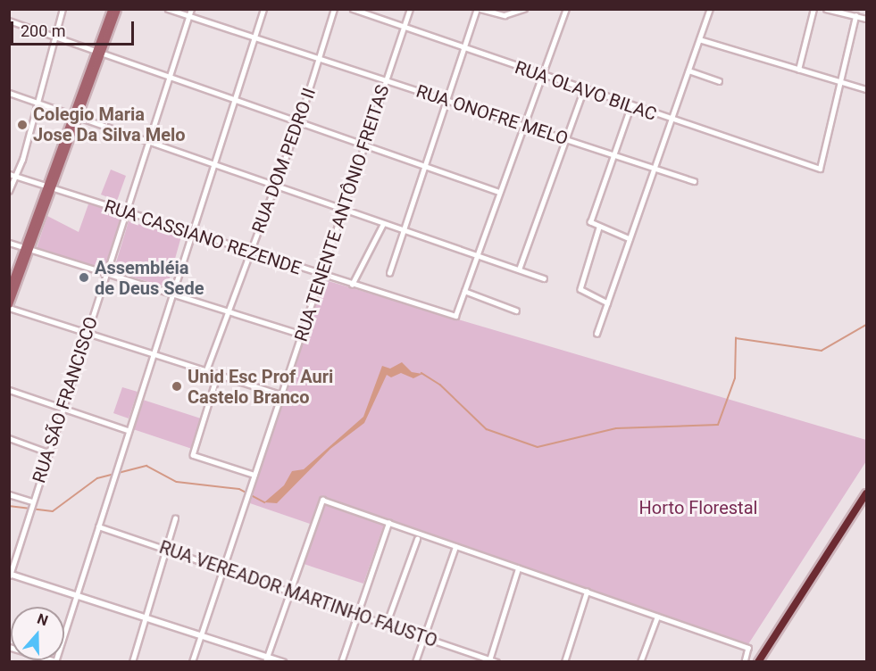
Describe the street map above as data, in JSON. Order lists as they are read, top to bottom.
{
  "streets": {
    "street": [
      "RUA OLAVO BILAC",
      "RUA ONOFRE MELO",
      "RUA DOM PEDRO II",
      "RUA TENENTE ANTÔNIO FREITAS",
      "RUA CASSIANO REZENDE",
      "RUA SÃO FRANCISCO",
      "RUA VEREADOR MARTINHO FAUSTO"
    ]
  },
  "crossings": [
    ["RUA OLAVO BILAC", "RUA TENENTE ANTÔNIO FREITAS"],
    ["RUA ONOFRE MELO", "RUA DOM PEDRO II"],
    ["RUA ONOFRE MELO", "RUA TENENTE ANTÔNIO FREITAS"],
    ["RUA ONOFRE MELO", "RUA SÃO FRANCISCO"],
    ["RUA DOM PEDRO II", "RUA CASSIANO REZENDE"],
    ["RUA TENENTE ANTÔNIO FREITAS", "RUA CASSIANO REZENDE"],
    ["RUA TENENTE ANTÔNIO FREITAS", "RUA VEREADOR MARTINHO FAUSTO"],
    ["RUA CASSIANO REZENDE", "RUA SÃO FRANCISCO"]
  ],
  "parks": ["Horto Florestal"],
  "places": ["Colegio Maria Jose Da Silva Melo", "Assembléia de Deus Sede", "Unid Esc Prof Auri Castelo Branco"],
  "scale_bar": "200 m",
  "north": "top"
}
